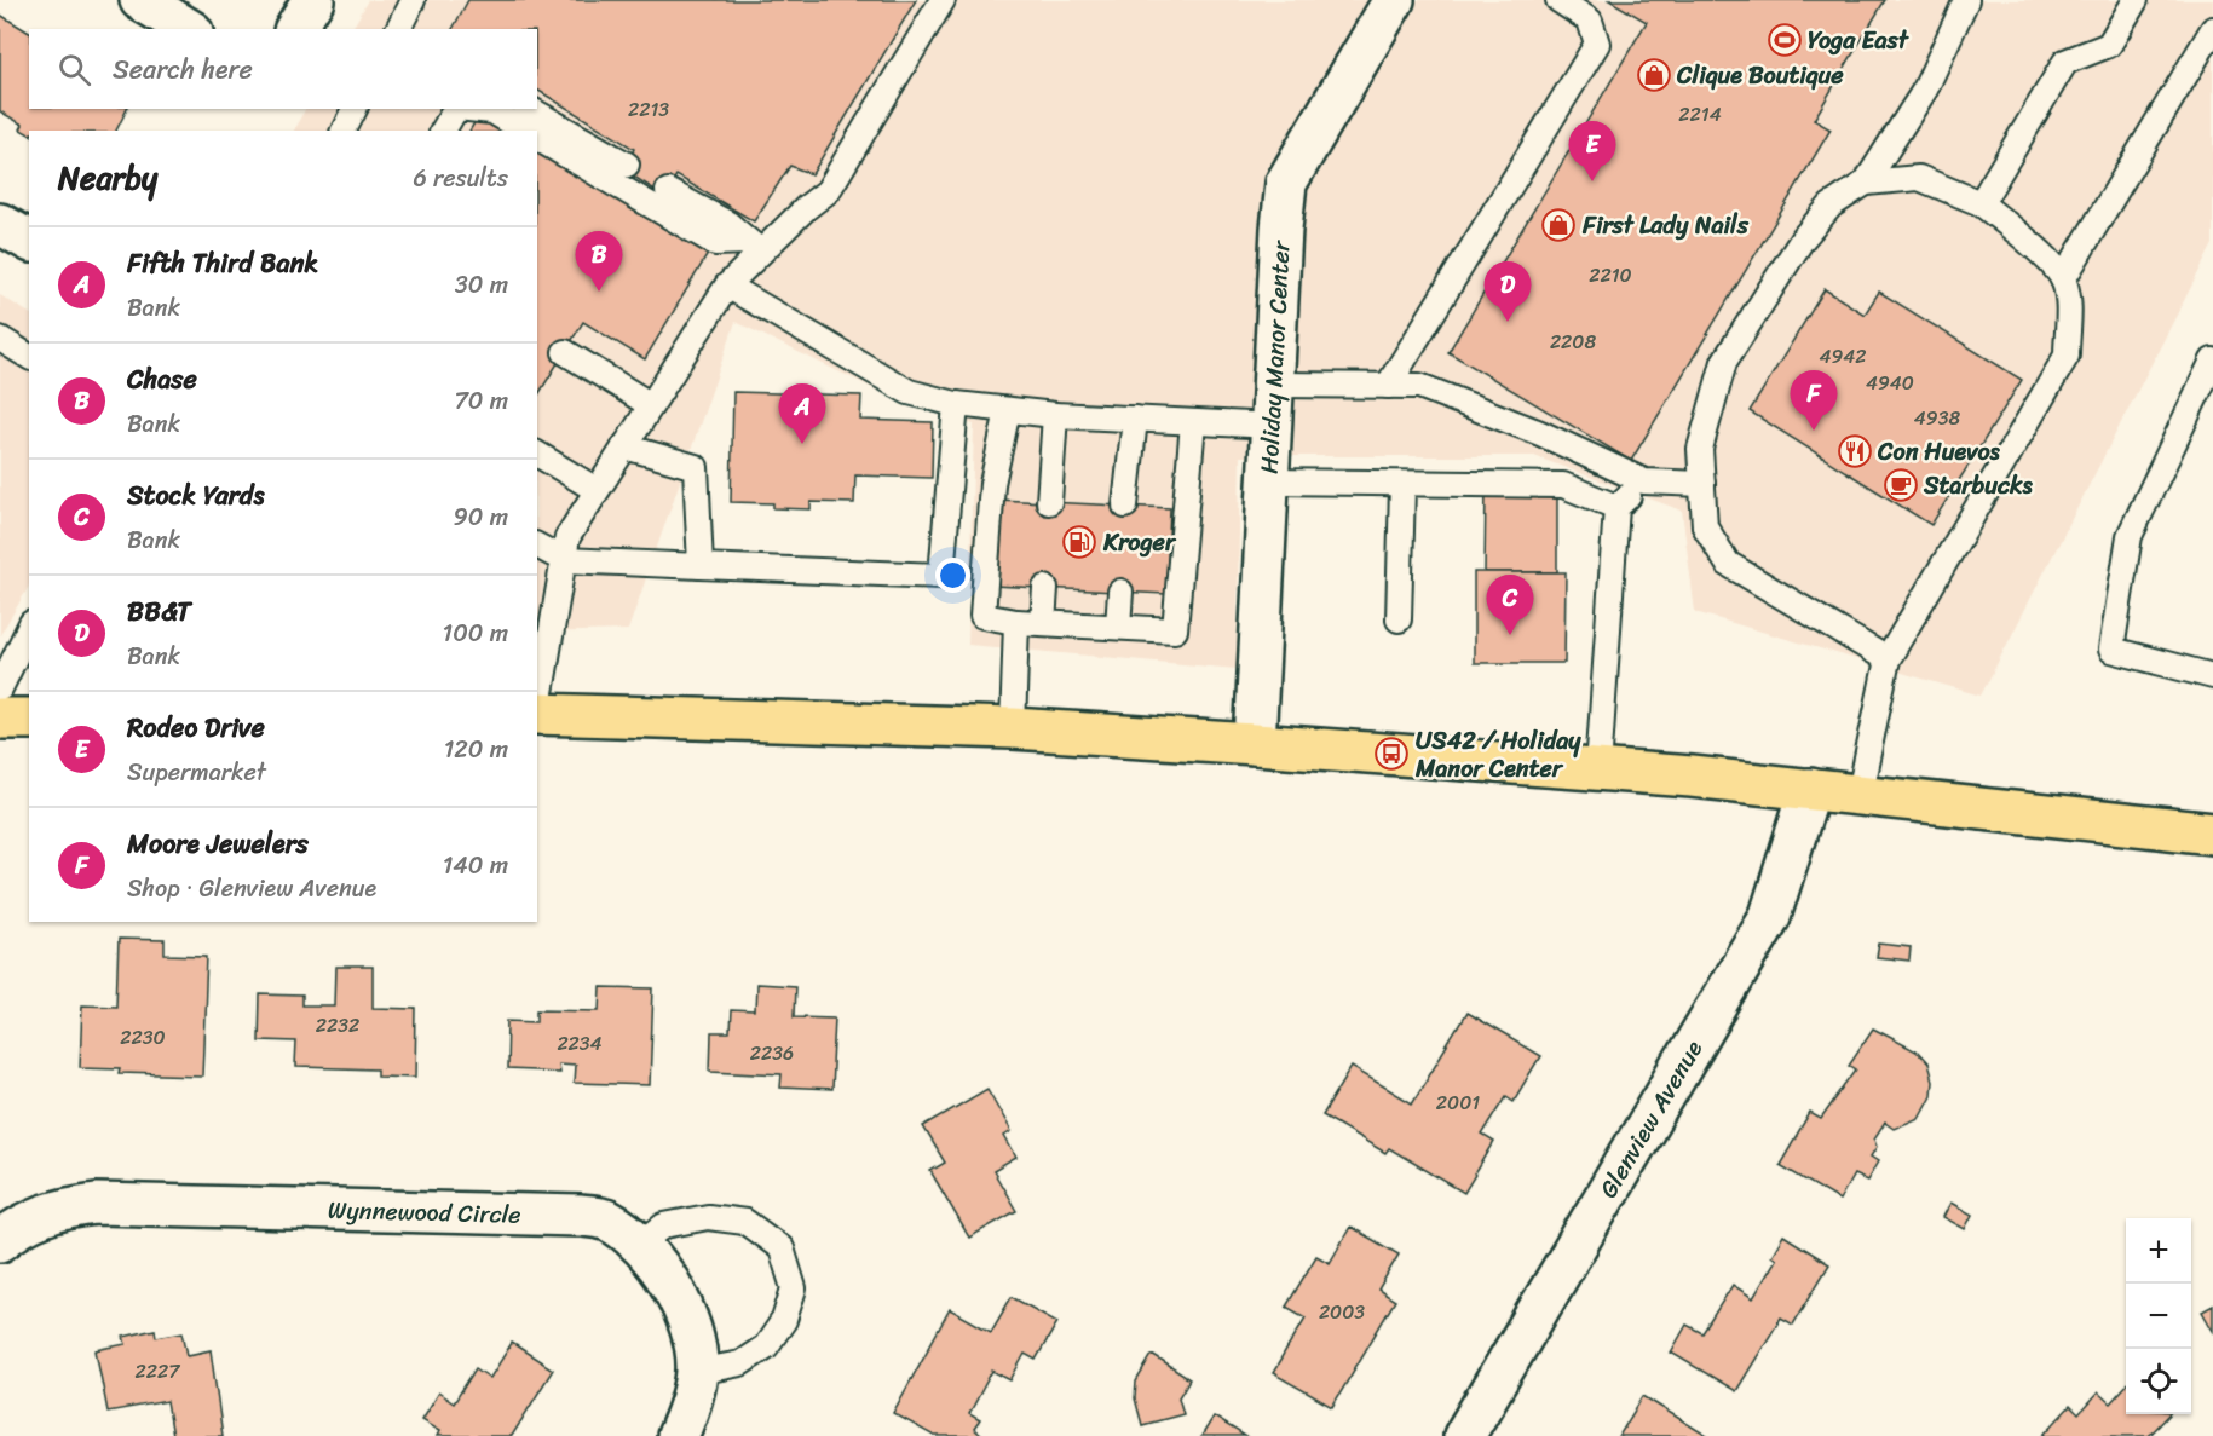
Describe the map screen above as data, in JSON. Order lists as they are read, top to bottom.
{
  "streets": {
    "street": ["Holiday Manor Center", "Glenview Avenue", "Wynnewood Circle"]
  },
  "places": {
    "sports": ["Yoga East"],
    "shop": ["Clique Boutique", "First Lady Nails"],
    "restaurant": ["Con Huevos"],
    "cafe": ["Starbucks"],
    "fuel station": ["Kroger"],
    "bus stop": ["US42 / Holiday Manor Center"]
  },
  "house_numbers": [
    "2213",
    "2214",
    "2210",
    "2208",
    "4942",
    "4940",
    "4938",
    "2232",
    "2230",
    "2234",
    "2236",
    "2001",
    "2003",
    "2227"
  ],
  "page": {
    "search": "Search here",
    "pins": [
      "E",
      "B",
      "D",
      "F",
      "A",
      "C"
    ],
    "heading": ["Nearby", "6 results"],
    "list": [
      {
        "mark": "A",
        "name": "Fifth Third Bank",
        "note": "Bank",
        "value": "30 m"
      },
      {
        "mark": "B",
        "name": "Chase",
        "note": "Bank",
        "value": "70 m"
      },
      {
        "mark": "C",
        "name": "Stock Yards",
        "note": "Bank",
        "value": "90 m"
      },
      {
        "mark": "D",
        "name": "BB&T",
        "note": "Bank",
        "value": "100 m"
      },
      {
        "mark": "E",
        "name": "Rodeo Drive",
        "note": "Supermarket",
        "value": "120 m"
      },
      {
        "mark": "F",
        "name": "Moore Jewelers",
        "note": "Shop · Glenview Avenue",
        "value": "140 m"
      }
    ],
    "map_buttons": ["+", "−"]
  }
}
